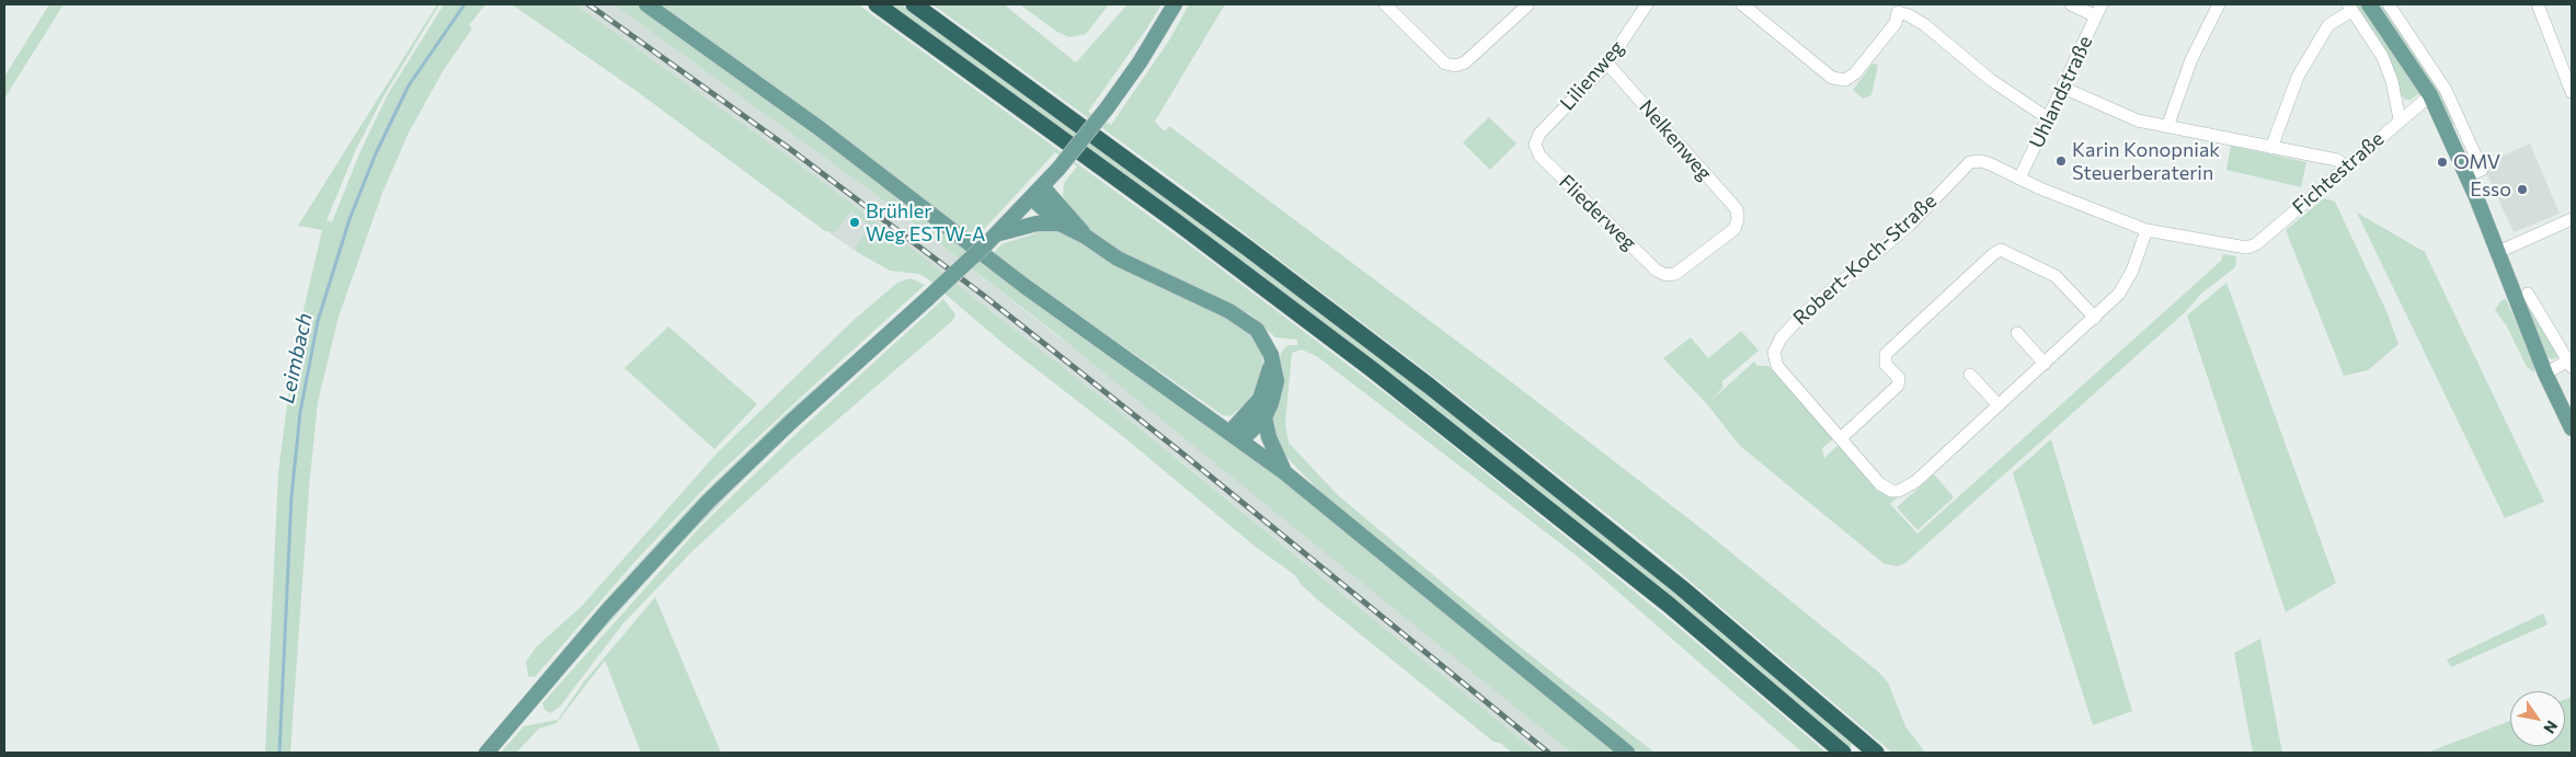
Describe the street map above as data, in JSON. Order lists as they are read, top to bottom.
{
  "streets": {
    "street": [
      "Lilienweg",
      "Uhlandstraße",
      "Nelkenweg",
      "Fichtestraße",
      "Fliederweg",
      "Robert-Koch-Straße"
    ]
  },
  "crossings": [
    ["Lilienweg", "Nelkenweg"],
    ["Lilienweg", "Fliederweg"],
    ["Uhlandstraße", "Robert-Koch-Straße"],
    ["Nelkenweg", "Fliederweg"]
  ],
  "water": ["Leimbach"],
  "places": [
    "Karin Konopniak Steuerberaterin",
    "OMV",
    "Esso",
    "Brühler Weg ESTW-A"
  ],
  "north": "bottom right"
}
